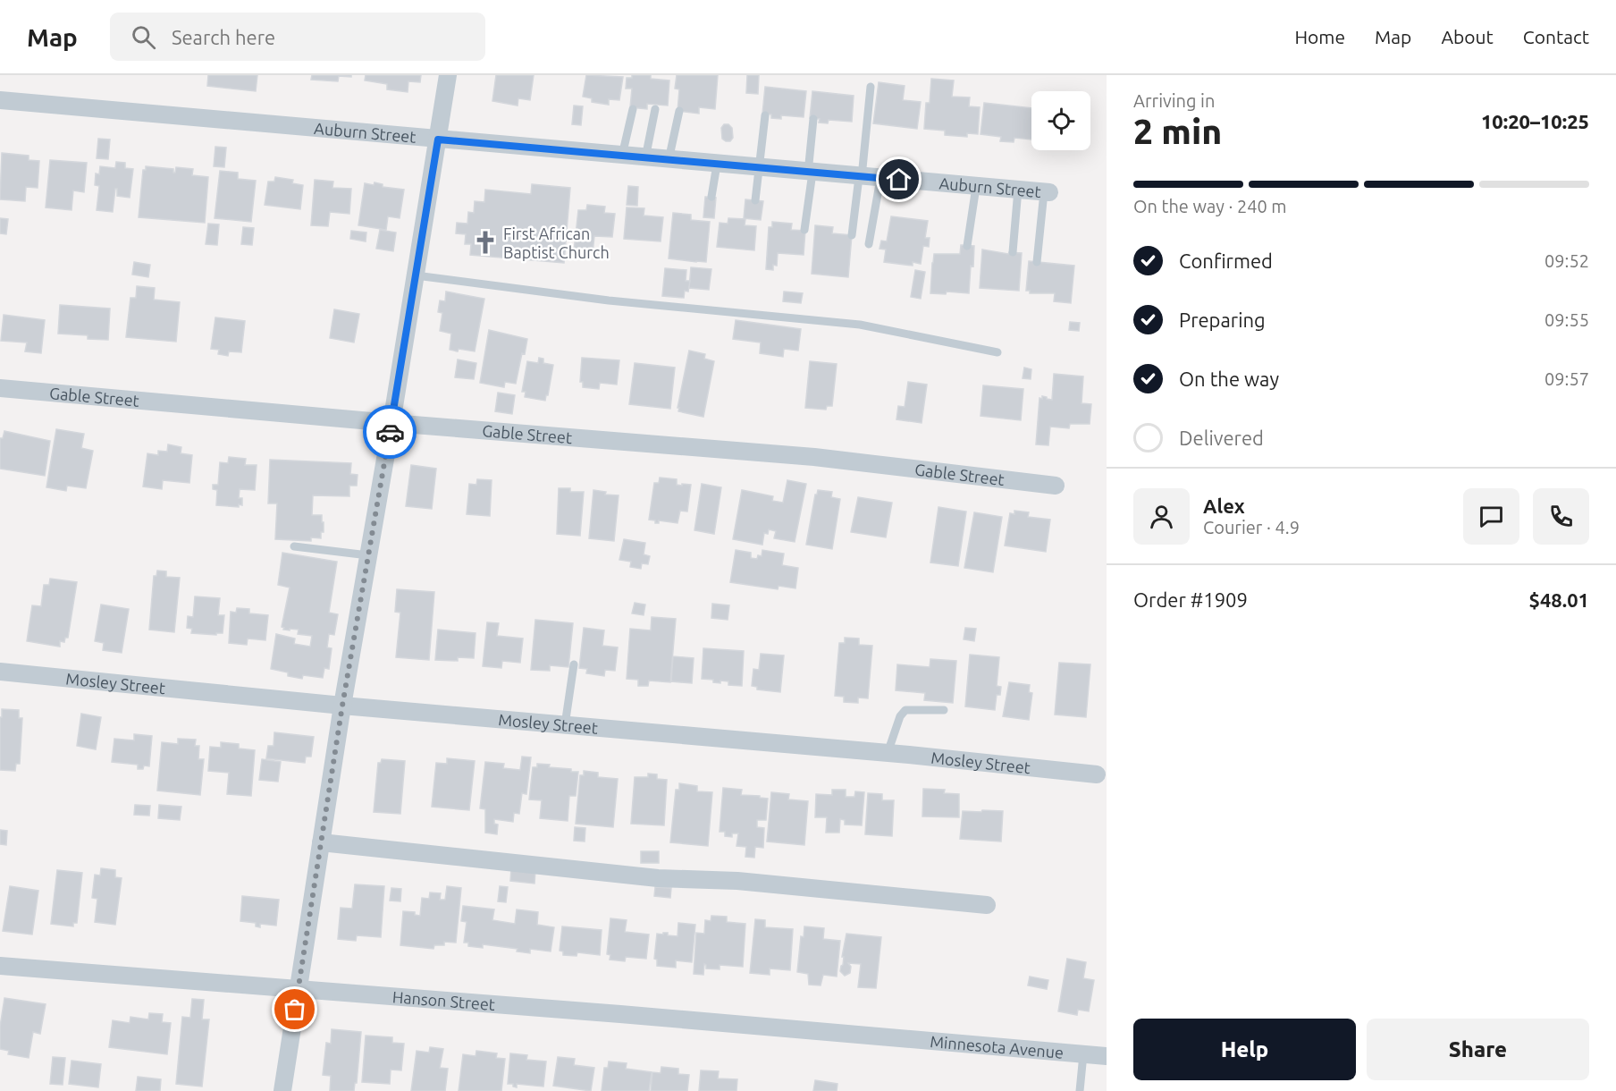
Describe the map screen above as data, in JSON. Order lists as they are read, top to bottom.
{
  "streets": {
    "street": [
      "Auburn Street",
      "Gable Street",
      "Mosley Street",
      "Hanson Street",
      "Minnesota Avenue"
    ]
  },
  "crossings": [
    ["Hanson Street", "Minnesota Avenue"]
  ],
  "places": {
    "church": ["First African Baptist Church"]
  },
  "page": {
    "header": "Map",
    "search": "Search here",
    "nav": [
      "Home",
      "Map",
      "About",
      "Contact"
    ],
    "heading": ["2 min", "Arriving in", "10:20–10:25"],
    "panel": [
      "Alex",
      "Courier · 4.9",
      "Order #1909",
      "$48.01"
    ],
    "bar": "On the way · 240 m",
    "list": [
      ["Confirmed", "09:52"],
      ["Preparing", "09:55"],
      ["On the way", "09:57"],
      "Delivered"
    ],
    "buttons": ["Help", "Share"]
  }
}
